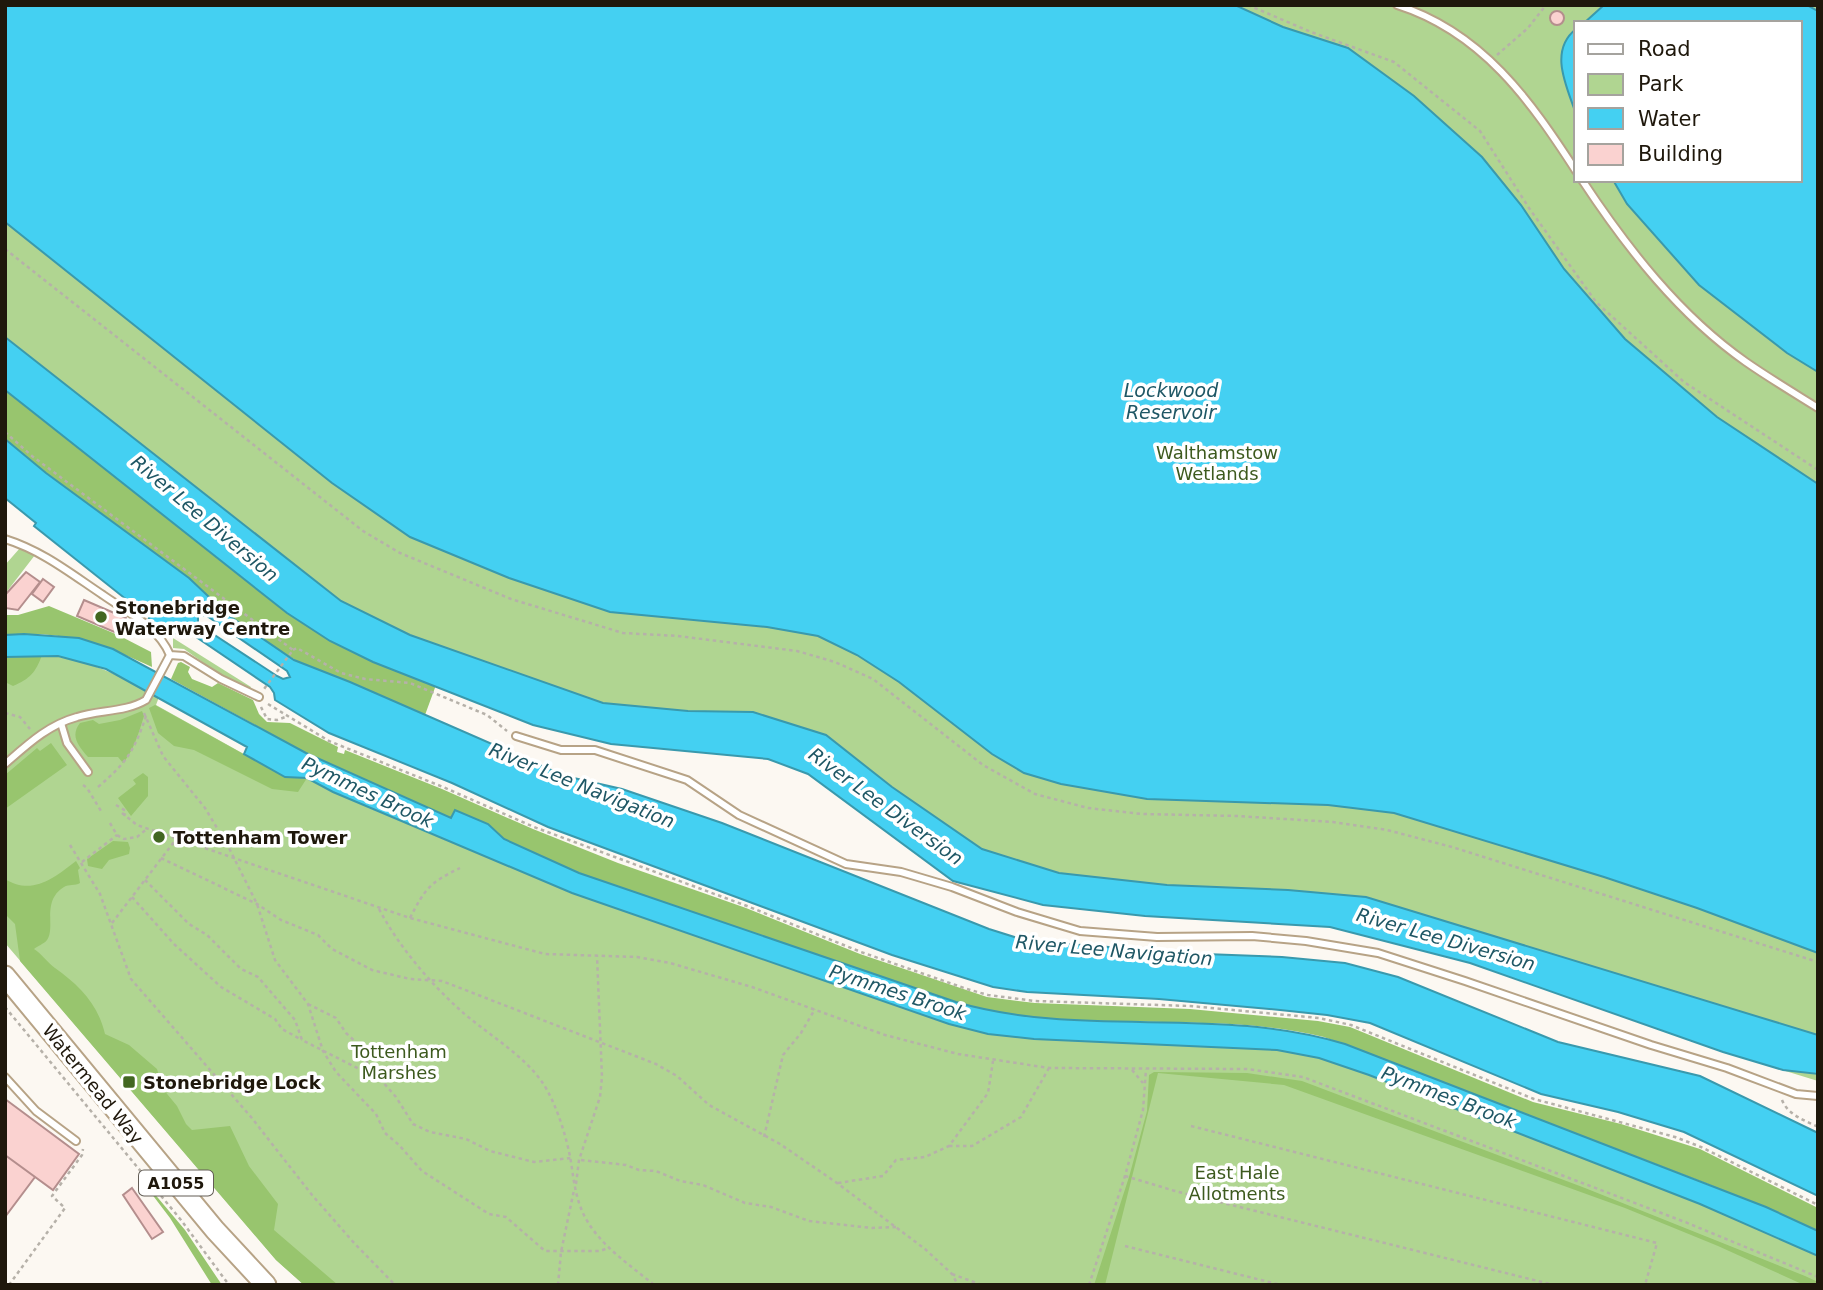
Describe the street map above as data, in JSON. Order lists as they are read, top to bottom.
{
  "streets": {
    "main road": ["Watermead Way", "A1055"]
  },
  "water": [
    "Lockwood Reservoir",
    "River Lee Diversion",
    "River Lee Navigation",
    "Pymmes Brook"
  ],
  "parks": ["Walthamstow Wetlands", "Tottenham Marshes", "East Hale Allotments"],
  "places": {
    "other": ["Stonebridge Waterway Centre", "Tottenham Tower"],
    "transit": ["Stonebridge Lock"]
  },
  "legend": [
    "Road",
    "Park",
    "Water",
    "Building"
  ]
}
